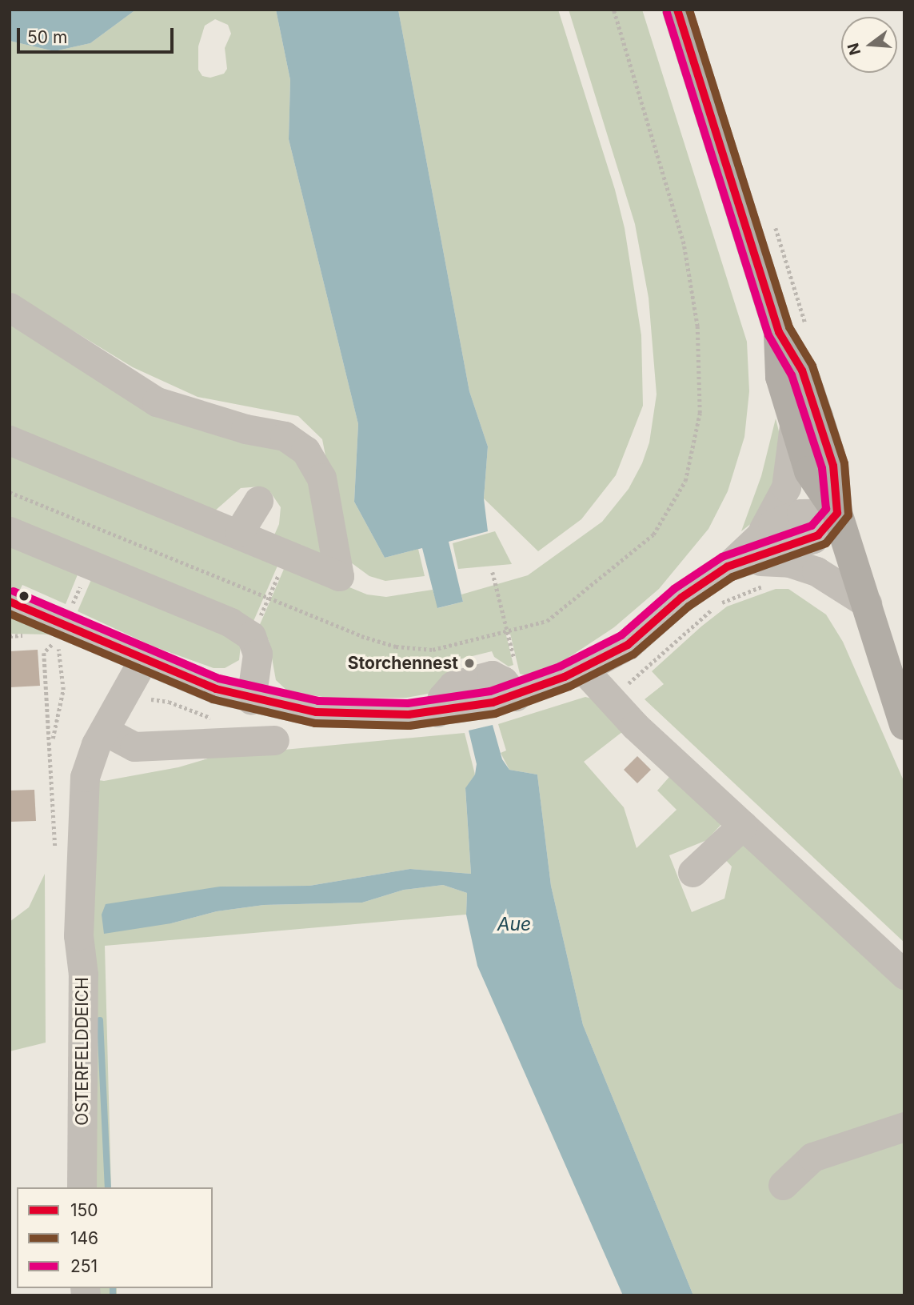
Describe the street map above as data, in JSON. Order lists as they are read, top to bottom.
{
  "streets": {
    "street": ["OSTERFELDDEICH"]
  },
  "water": ["Aue"],
  "places": ["Storchennest"],
  "lines": ["transit line 150", "transit line 146", "transit line 251"],
  "legend": ["150", "146", "251"],
  "scale_bar": "50 m",
  "north": "left"
}
